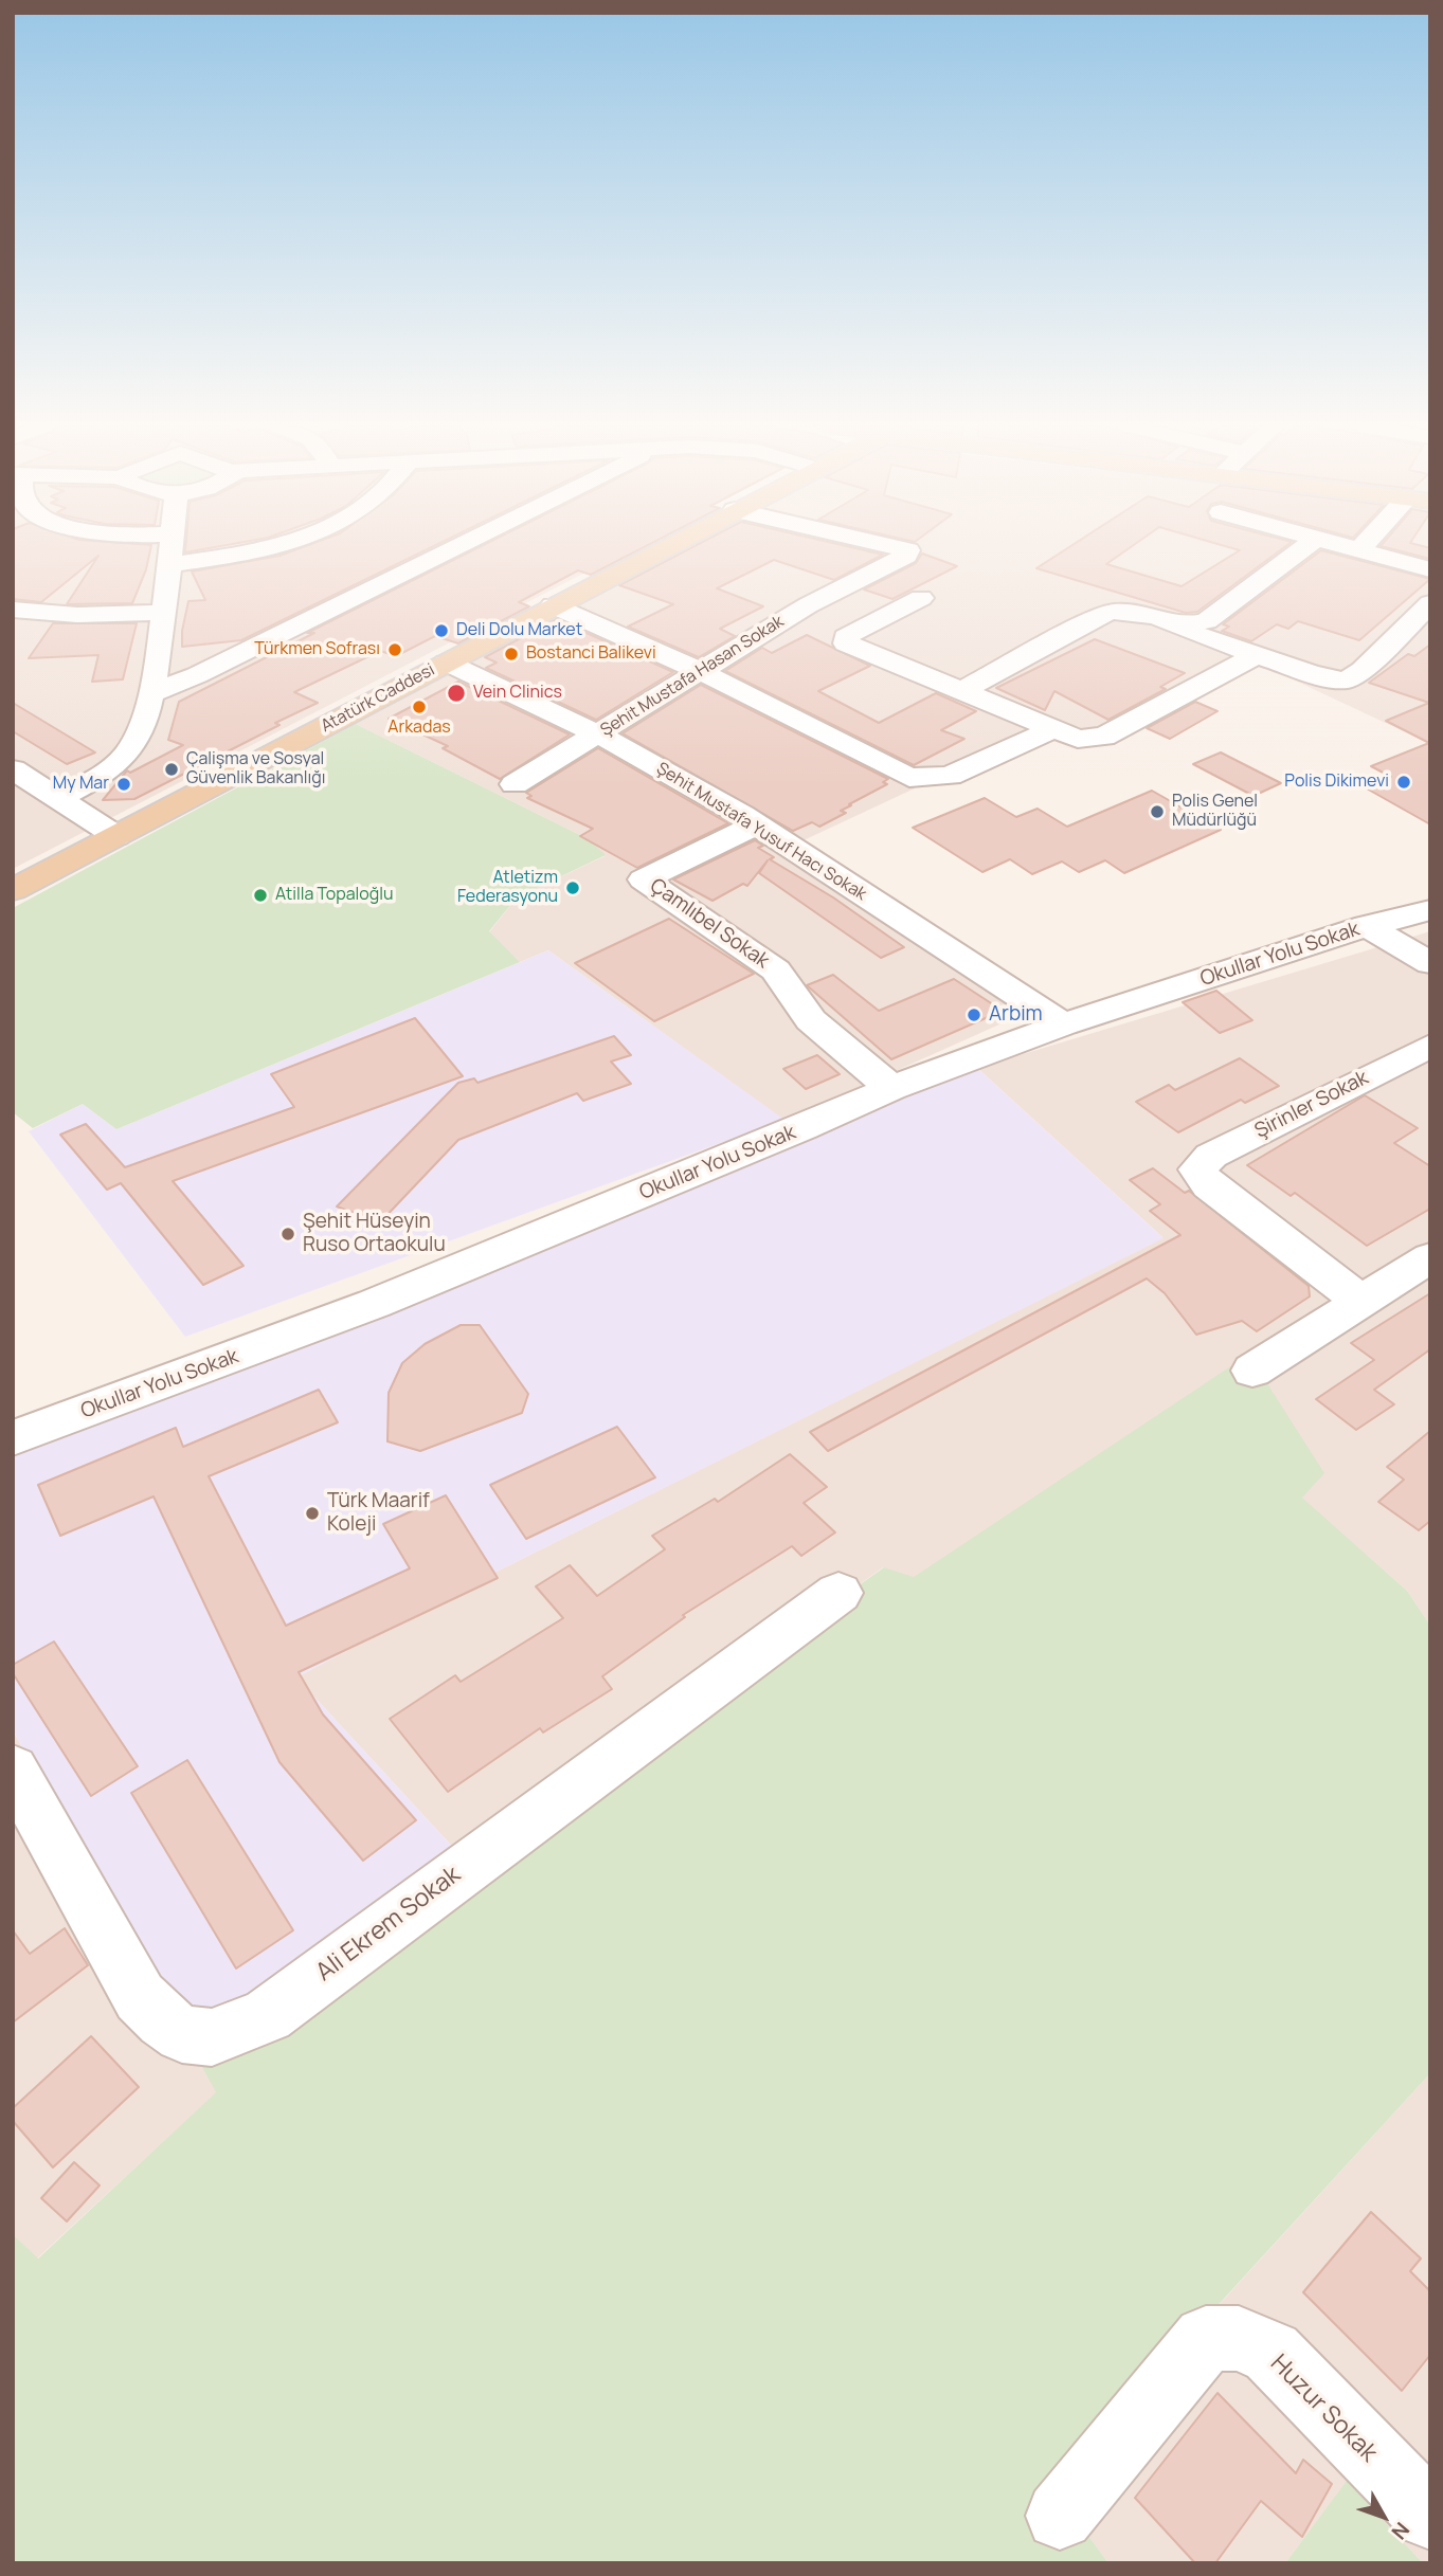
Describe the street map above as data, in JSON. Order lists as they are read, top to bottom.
{
  "streets": {
    "main road": ["Atatürk Caddesi"],
    "street": [
      "Şehit Mustafa Hasan Sokak",
      "Şehit Mustafa Yusuf Hacı Sokak",
      "Çamlıbel Sokak",
      "Okullar Yolu Sokak",
      "Şirinler Sokak",
      "Ali Ekrem Sokak",
      "Huzur Sokak"
    ]
  },
  "crossings": [
    ["Şehit Mustafa Hasan Sokak", "Şehit Mustafa Yusuf Hacı Sokak"],
    ["Atatürk Caddesi", "Şehit Mustafa Yusuf Hacı Sokak"],
    ["Şehit Mustafa Yusuf Hacı Sokak", "Çamlıbel Sokak"],
    ["Şehit Mustafa Yusuf Hacı Sokak", "Okullar Yolu Sokak"],
    ["Çamlıbel Sokak", "Okullar Yolu Sokak"]
  ],
  "places": [
    "Deli Dolu Market",
    "Türkmen Sofrası",
    "Bostanci Balikevi",
    "Vein Clinics",
    "Arkadas",
    "Çalişma ve Sosyal Güvenlik Bakanlığı",
    "Polis Dikimevi",
    "My Mar",
    "Polis Genel Müdürlüğü",
    "Atletizm Federasyonu",
    "Atilla Topaloğlu",
    "Arbim",
    "Şehit Hüseyin Ruso Ortaokulu",
    "Türk Maarif Koleji"
  ],
  "north": "bottom right"
}
